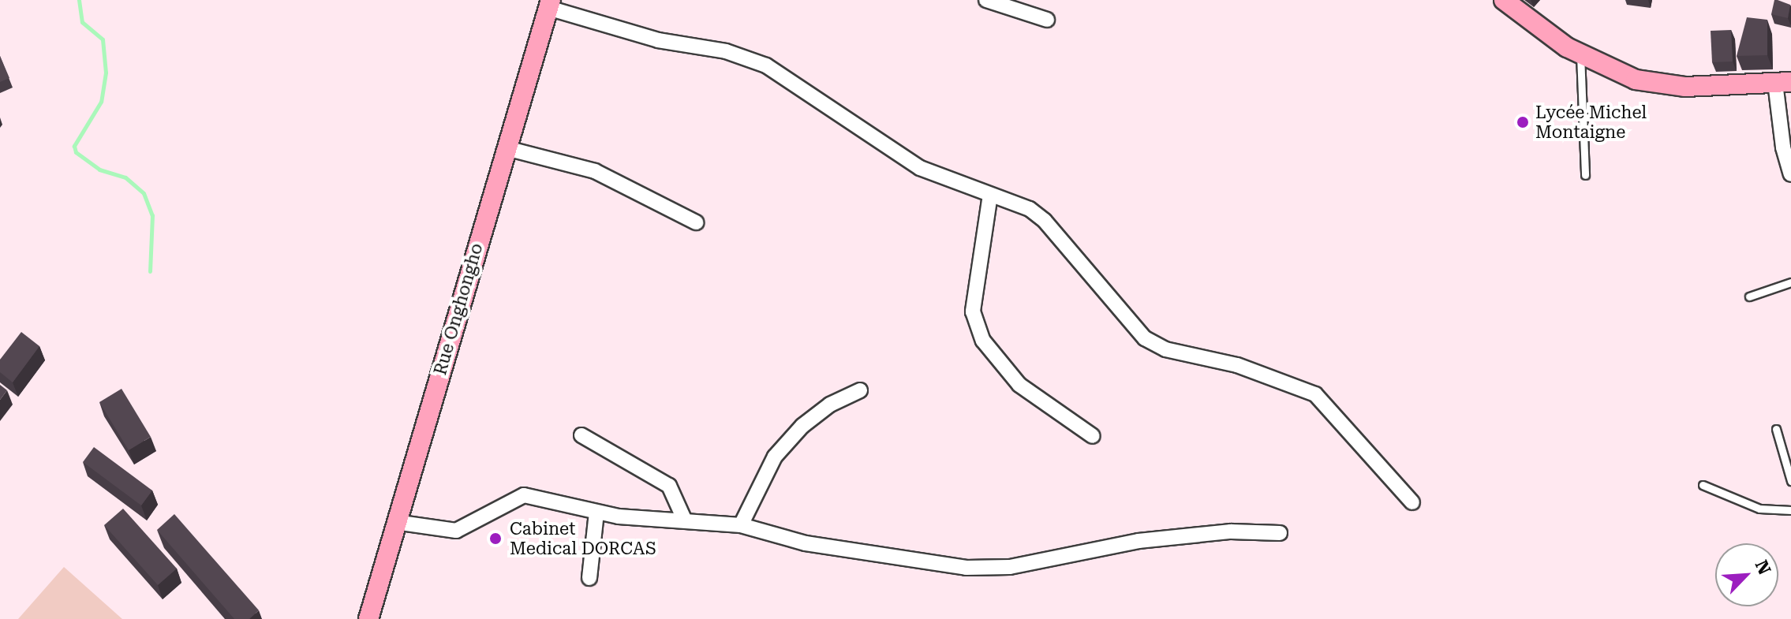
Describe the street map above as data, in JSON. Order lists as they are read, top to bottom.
{
  "streets": {
    "main road": ["Rue Onghongho"]
  },
  "places": ["Lycée Michel Montaigne", "Cabinet Medical DORCAS"],
  "north": "top right"
}
